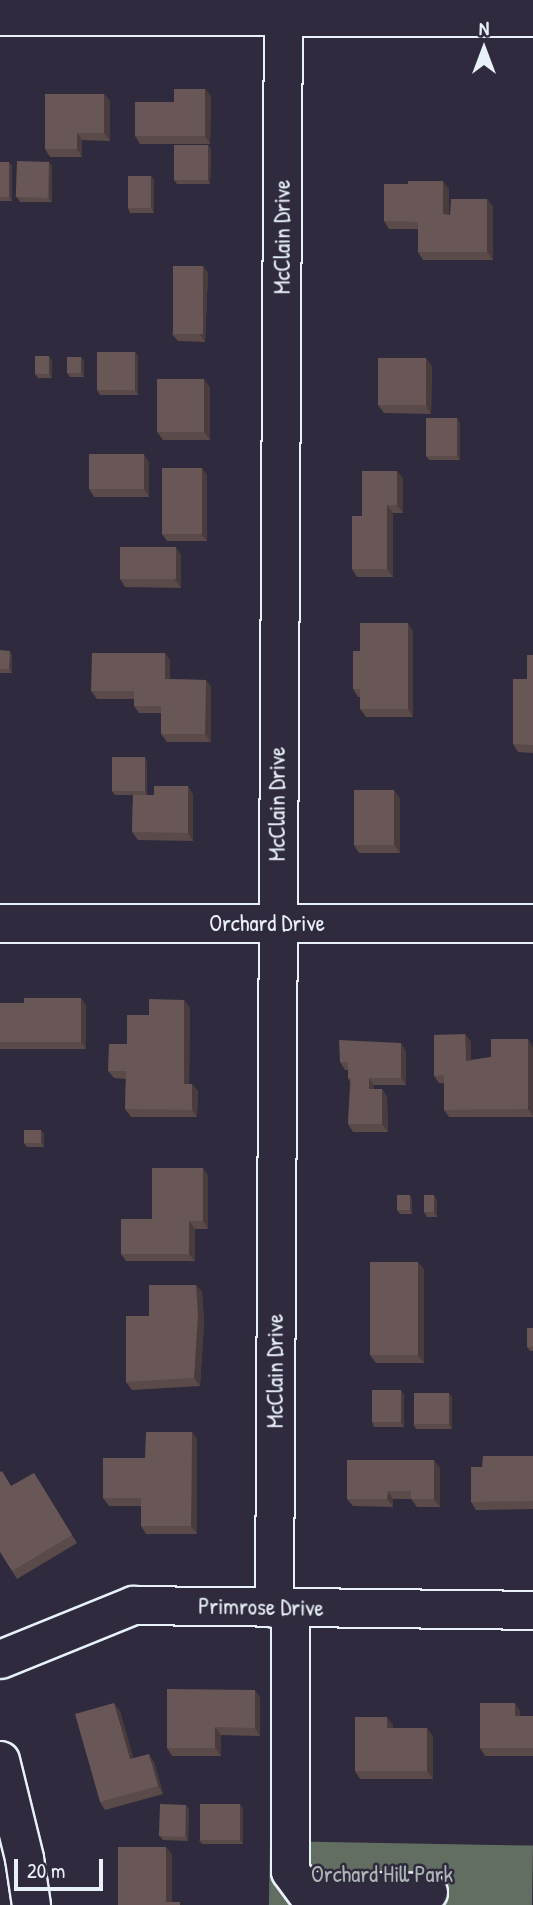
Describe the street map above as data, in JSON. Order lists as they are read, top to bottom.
{
  "streets": {
    "street": ["McClain Drive", "Orchard Drive", "Primrose Drive"]
  },
  "crossings": [
    ["McClain Drive", "Orchard Drive"],
    ["McClain Drive", "Primrose Drive"]
  ],
  "parks": ["Orchard Hill Park"],
  "scale_bar": "20 m",
  "north": "top"
}
